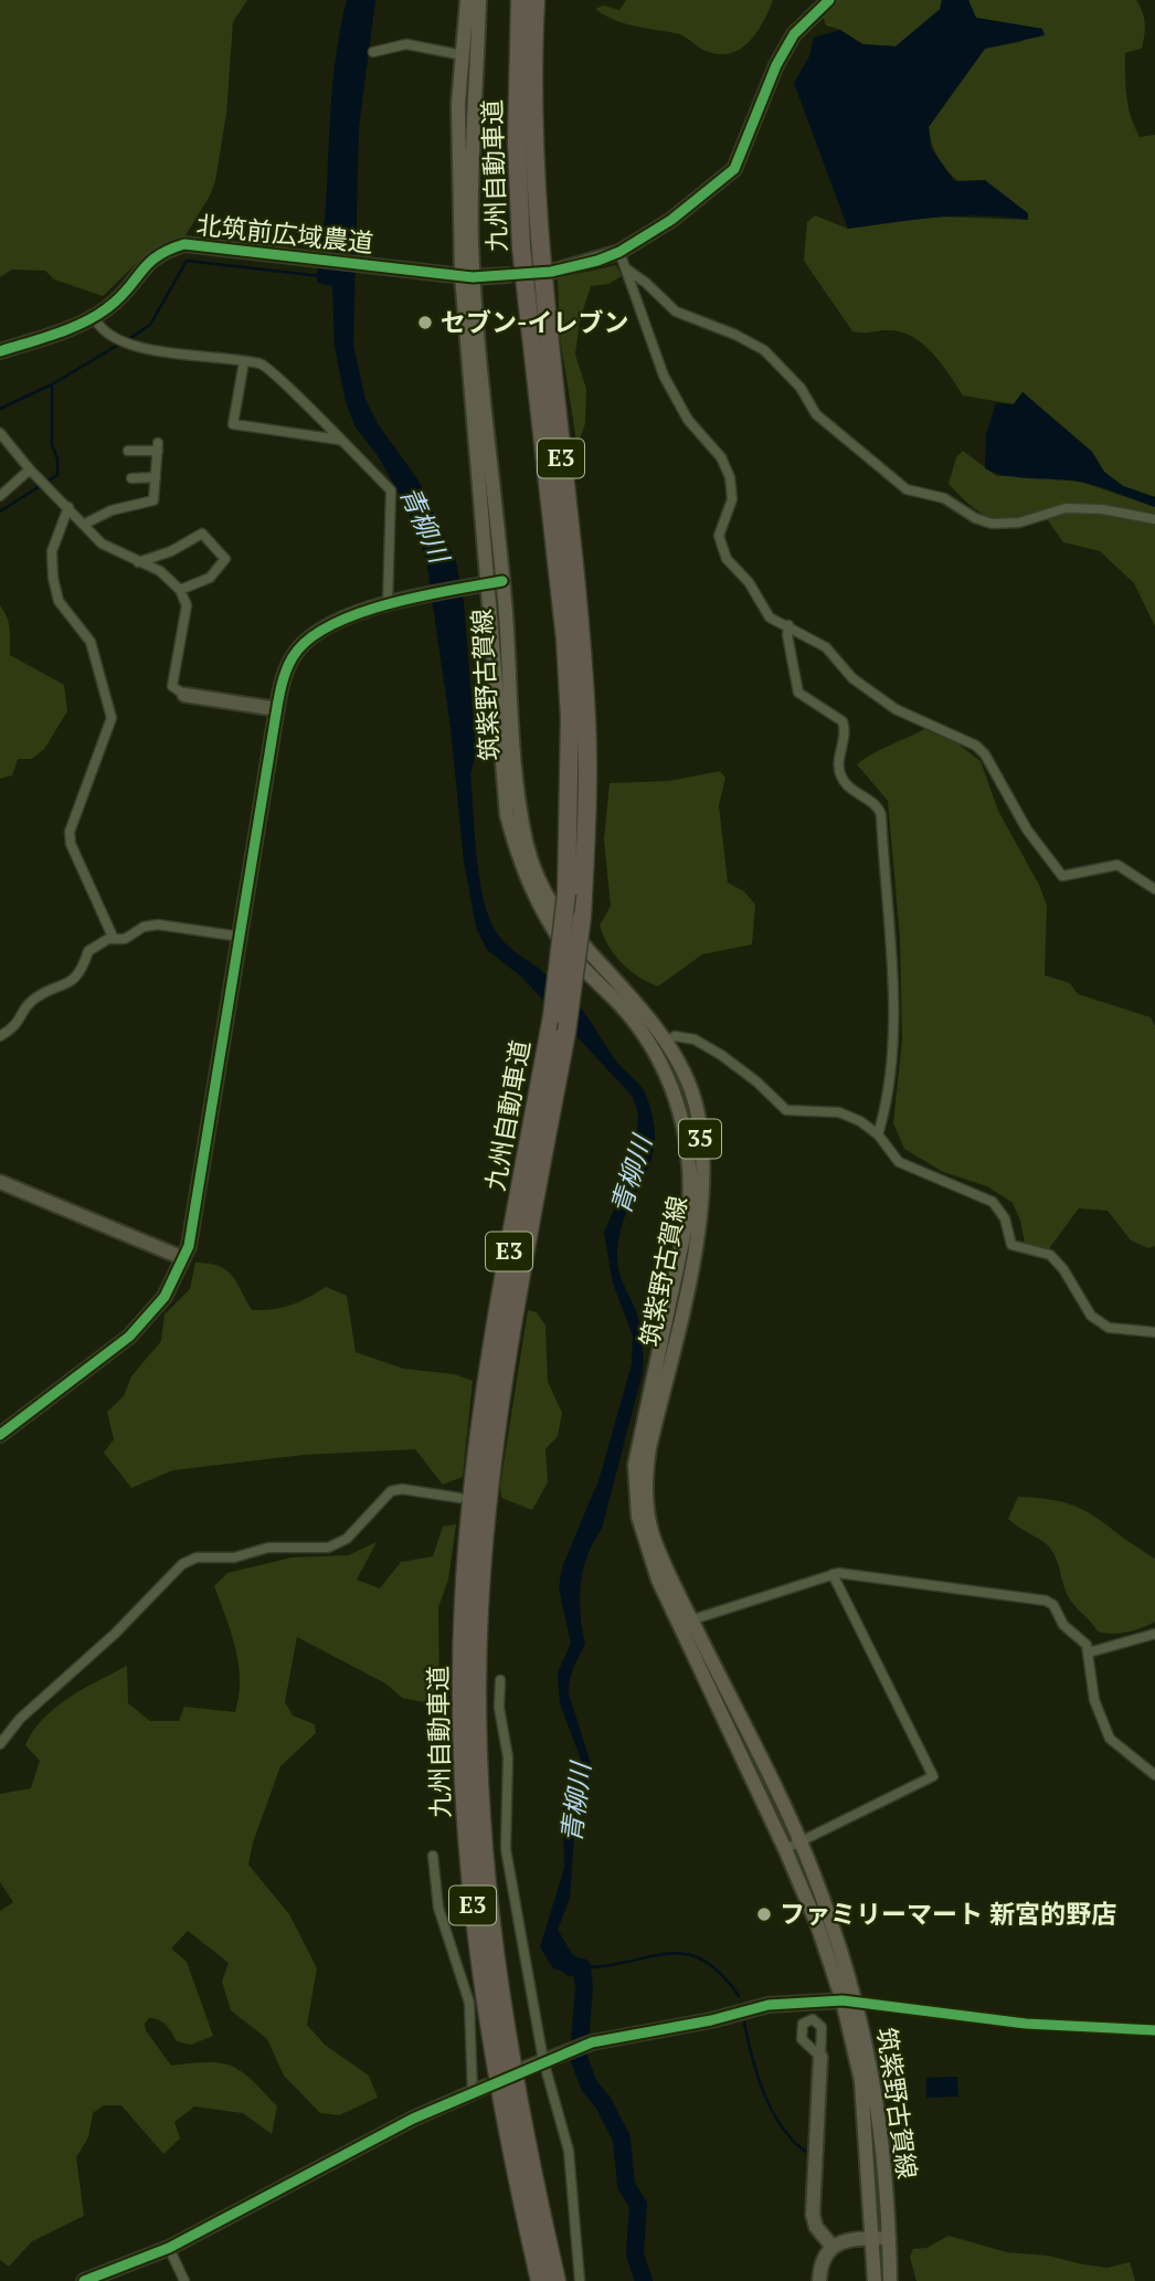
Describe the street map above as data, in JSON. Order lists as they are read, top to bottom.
{
  "streets": {
    "highway": ["九州自動車道", "E3"],
    "main road": ["筑紫野古賀線", "35"],
    "street": ["北筑前広域農道"]
  },
  "crossings": [
    ["北筑前広域農道", "筑紫野古賀線"]
  ],
  "water": ["青柳川"],
  "places": ["セブン-イレブン", "ファミリーマート 新宮的野店"]
}
